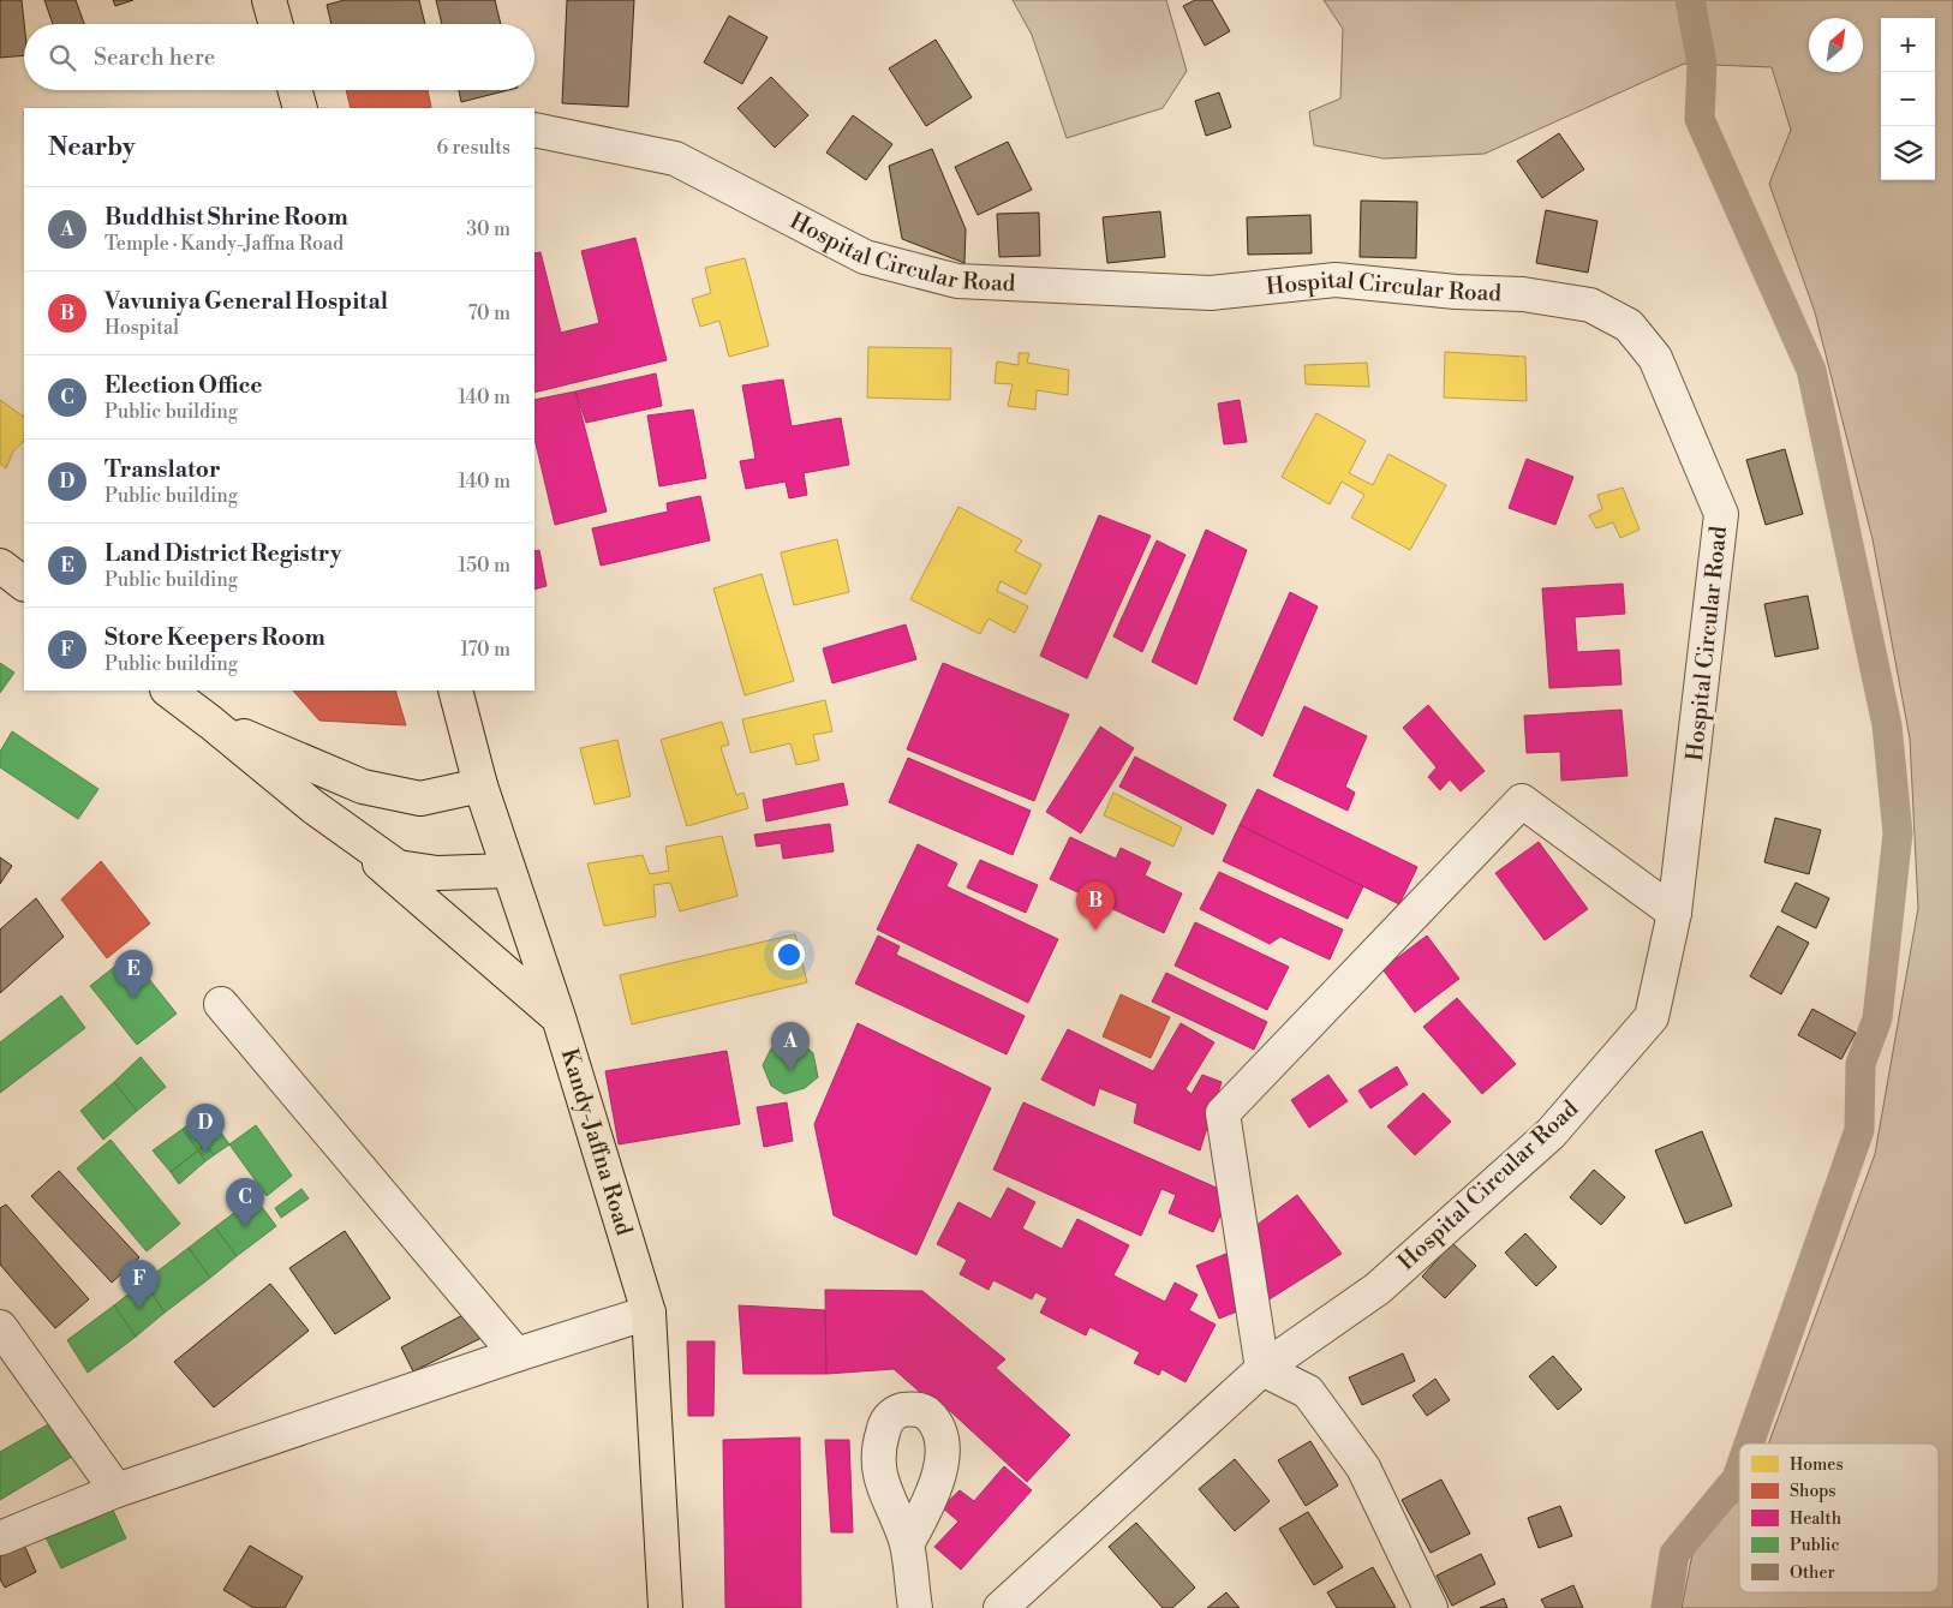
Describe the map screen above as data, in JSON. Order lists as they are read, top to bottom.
{
  "streets": {
    "highway": ["Kandy-Jaffna Road"],
    "street": ["Hospital Circular Road"]
  },
  "legend": [
    "Homes",
    "Shops",
    "Health",
    "Public",
    "Other"
  ],
  "north": "top right",
  "page": {
    "map_buttons": ["+", "−"],
    "search": "Search here",
    "heading": ["Nearby", "6 results"],
    "list": [
      {
        "mark": "A",
        "name": "Buddhist Shrine Room",
        "note": "Temple · Kandy-Jaffna Road",
        "value": "30 m"
      },
      {
        "mark": "B",
        "name": "Vavuniya General Hospital",
        "note": "Hospital",
        "value": "70 m"
      },
      {
        "mark": "C",
        "name": "Election Office",
        "note": "Public building",
        "value": "140 m"
      },
      {
        "mark": "D",
        "name": "Translator",
        "note": "Public building",
        "value": "140 m"
      },
      {
        "mark": "E",
        "name": "Land District Registry",
        "note": "Public building",
        "value": "150 m"
      },
      {
        "mark": "F",
        "name": "Store Keepers Room",
        "note": "Public building",
        "value": "170 m"
      }
    ],
    "pins": [
      "B",
      "E",
      "A",
      "D",
      "C",
      "F"
    ]
  }
}
